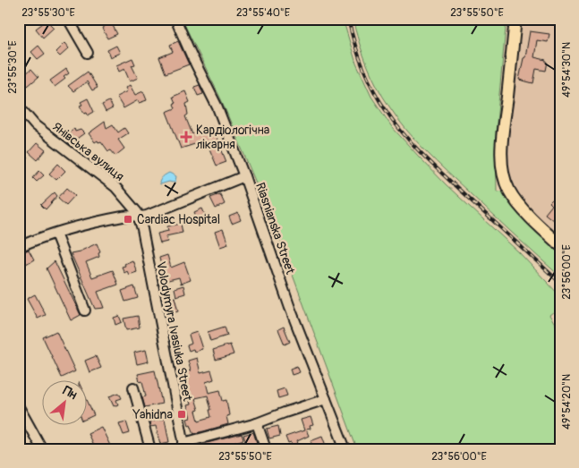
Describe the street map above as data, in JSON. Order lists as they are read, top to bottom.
{
  "streets": {
    "street": ["Янівська вулиця", "Riasnianska Street", "Volodymyra Ivasiuka Street"]
  },
  "crossings": [
    ["Янівська вулиця", "Volodymyra Ivasiuka Street"]
  ],
  "places": {
    "health": ["Кардіологічна лікарня"],
    "transit": ["Cardiac Hospital", "Yahidna"]
  },
  "north": "top right",
  "coordinates": [
    "23°55'30\"E",
    "23°55'40\"E",
    "23°55'50\"E",
    "49°54'30\"N",
    "23°56'00\"E",
    "49°54'20\"N"
  ]
}
